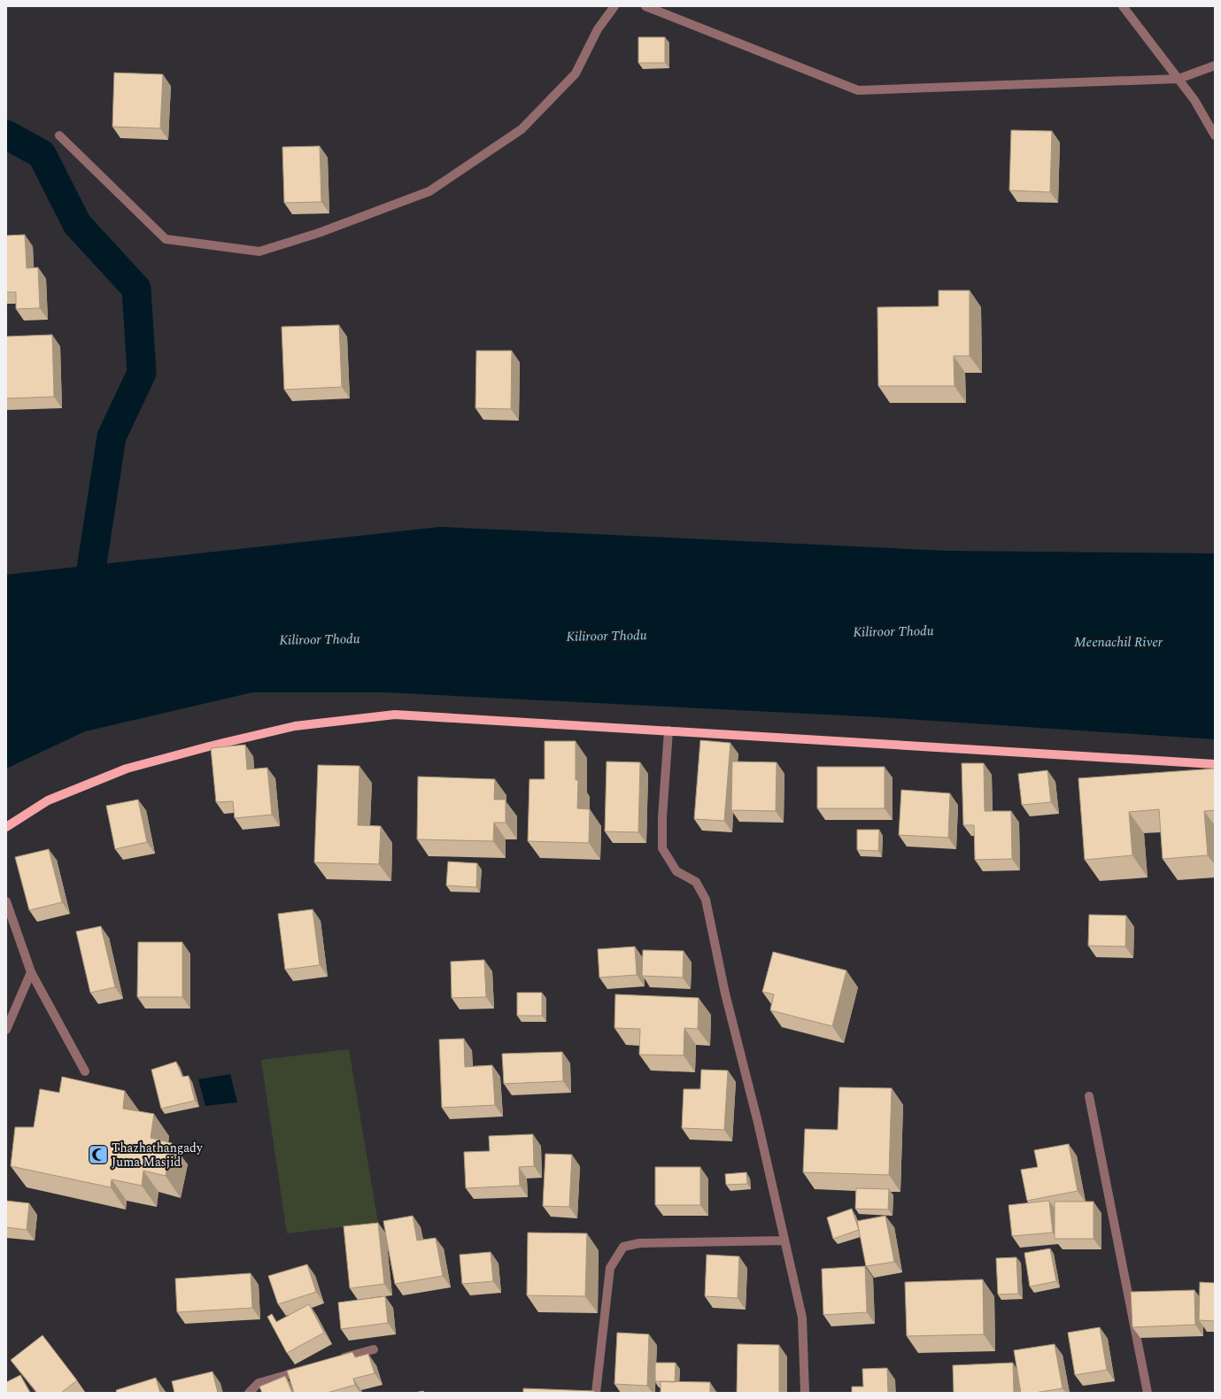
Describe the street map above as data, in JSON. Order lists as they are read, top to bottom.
{
  "water": ["Kiliroor Thodu", "Meenachil River"],
  "places": {
    "mosque": ["Thazhathangady Juma Masjid"]
  }
}
